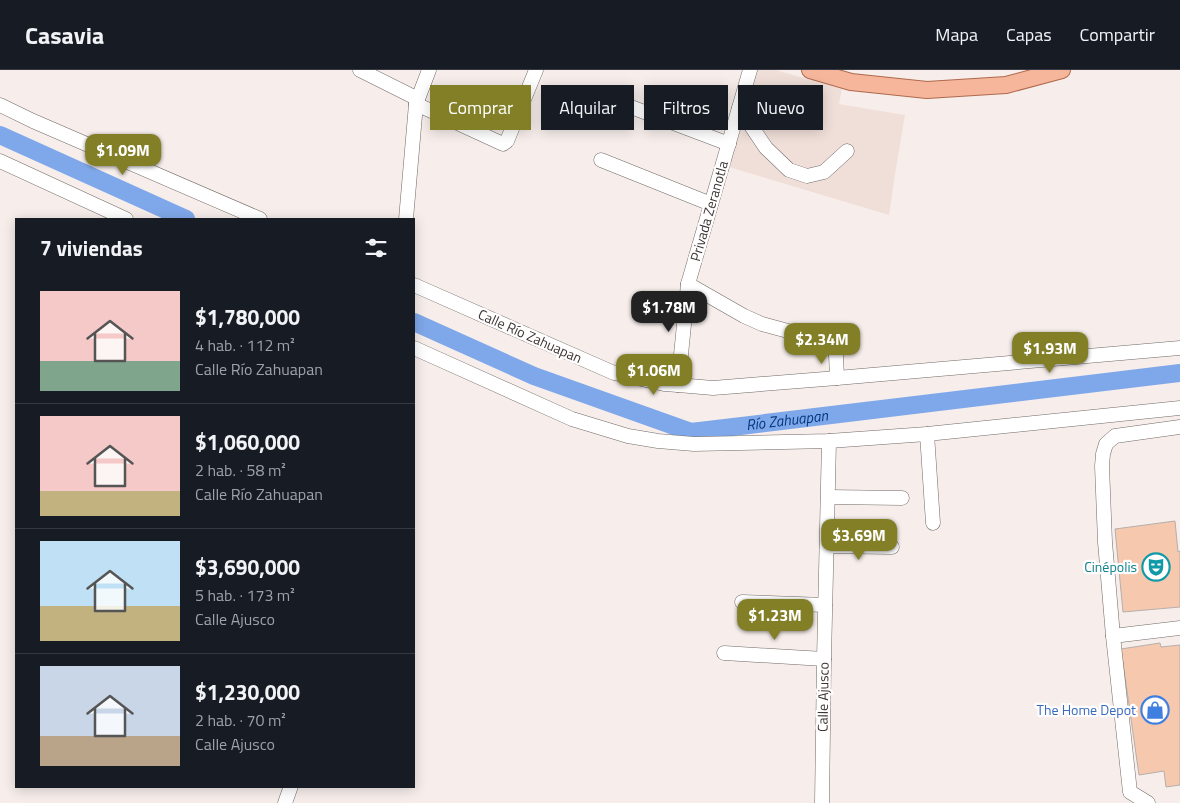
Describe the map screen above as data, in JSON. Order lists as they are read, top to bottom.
{
  "streets": {
    "street": ["Privada Zeranotla", "Calle Río Zahuapan", "Calle Ajusco"]
  },
  "crossings": [
    ["Privada Zeranotla", "Calle Río Zahuapan"]
  ],
  "water": ["Río Zahuapan"],
  "places": {
    "theatre": ["Cinépolis"],
    "shop": ["The Home Depot"]
  },
  "page": {
    "header": "Casavia",
    "nav": ["Mapa", "Capas", "Compartir"],
    "chip": [
      "Comprar",
      "Alquilar",
      "Filtros",
      "Nuevo"
    ],
    "price": [
      "$1.09M",
      "$1.78M",
      "$2.34M",
      "$1.93M",
      "$1.06M",
      "$3.69M",
      "$1.23M"
    ],
    "heading": "7 viviendas",
    "list": [
      {
        "name": "$1,780,000",
        "note": "4 hab. · 112 m² · Calle Río Zahuapan"
      },
      {
        "name": "$1,060,000",
        "note": "2 hab. · 58 m² · Calle Río Zahuapan"
      },
      {
        "name": "$3,690,000",
        "note": "5 hab. · 173 m² · Calle Ajusco"
      },
      {
        "name": "$1,230,000",
        "note": "2 hab. · 70 m² · Calle Ajusco"
      }
    ]
  }
}
